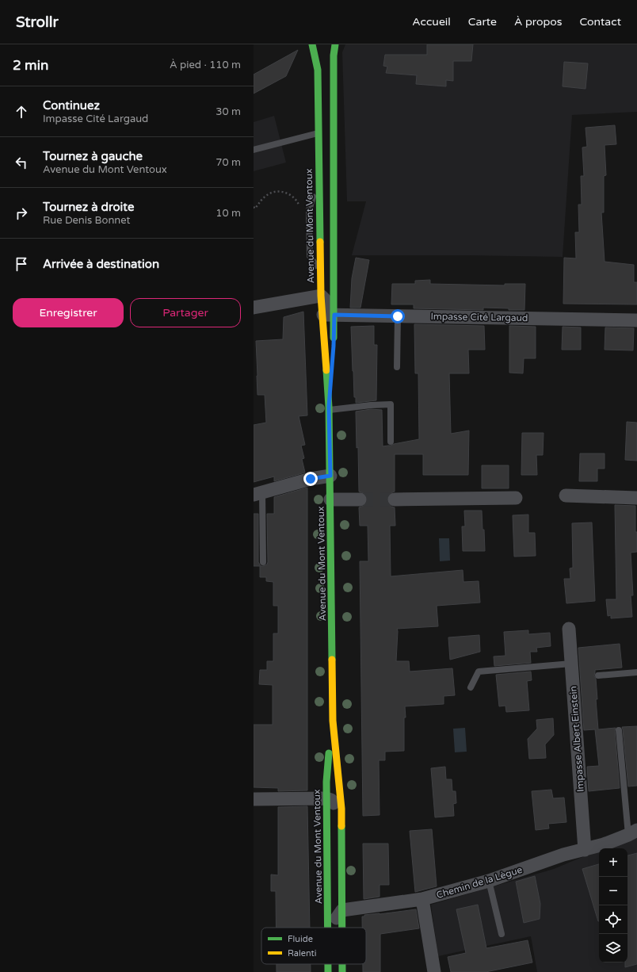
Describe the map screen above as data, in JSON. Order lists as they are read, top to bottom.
{
  "streets": {
    "main road": ["Avenue du Mont Ventoux"],
    "street": ["Impasse Cité Largaud", "Impasse Albert Einstein", "Chemin de la Lègue"]
  },
  "crossings": [
    ["Avenue du Mont Ventoux", "Impasse Cité Largaud"],
    ["Avenue du Mont Ventoux", "Chemin de la Lègue"],
    ["Impasse Albert Einstein", "Chemin de la Lègue"]
  ],
  "legend": ["Fluide", "Ralenti"],
  "page": {
    "header": "Strollr",
    "nav": [
      "Accueil",
      "Carte",
      "À propos",
      "Contact"
    ],
    "heading": ["2 min", "À pied · 110 m"],
    "list": [
      ["Continuez", "Impasse Cité Largaud", "30 m"],
      ["Tournez à gauche", "Avenue du Mont Ventoux", "70 m"],
      ["Tournez à droite", "Rue Denis Bonnet", "10 m"],
      "Arrivée à destination"
    ],
    "buttons": ["Enregistrer", "Partager"],
    "map_buttons": ["+", "−"]
  }
}
